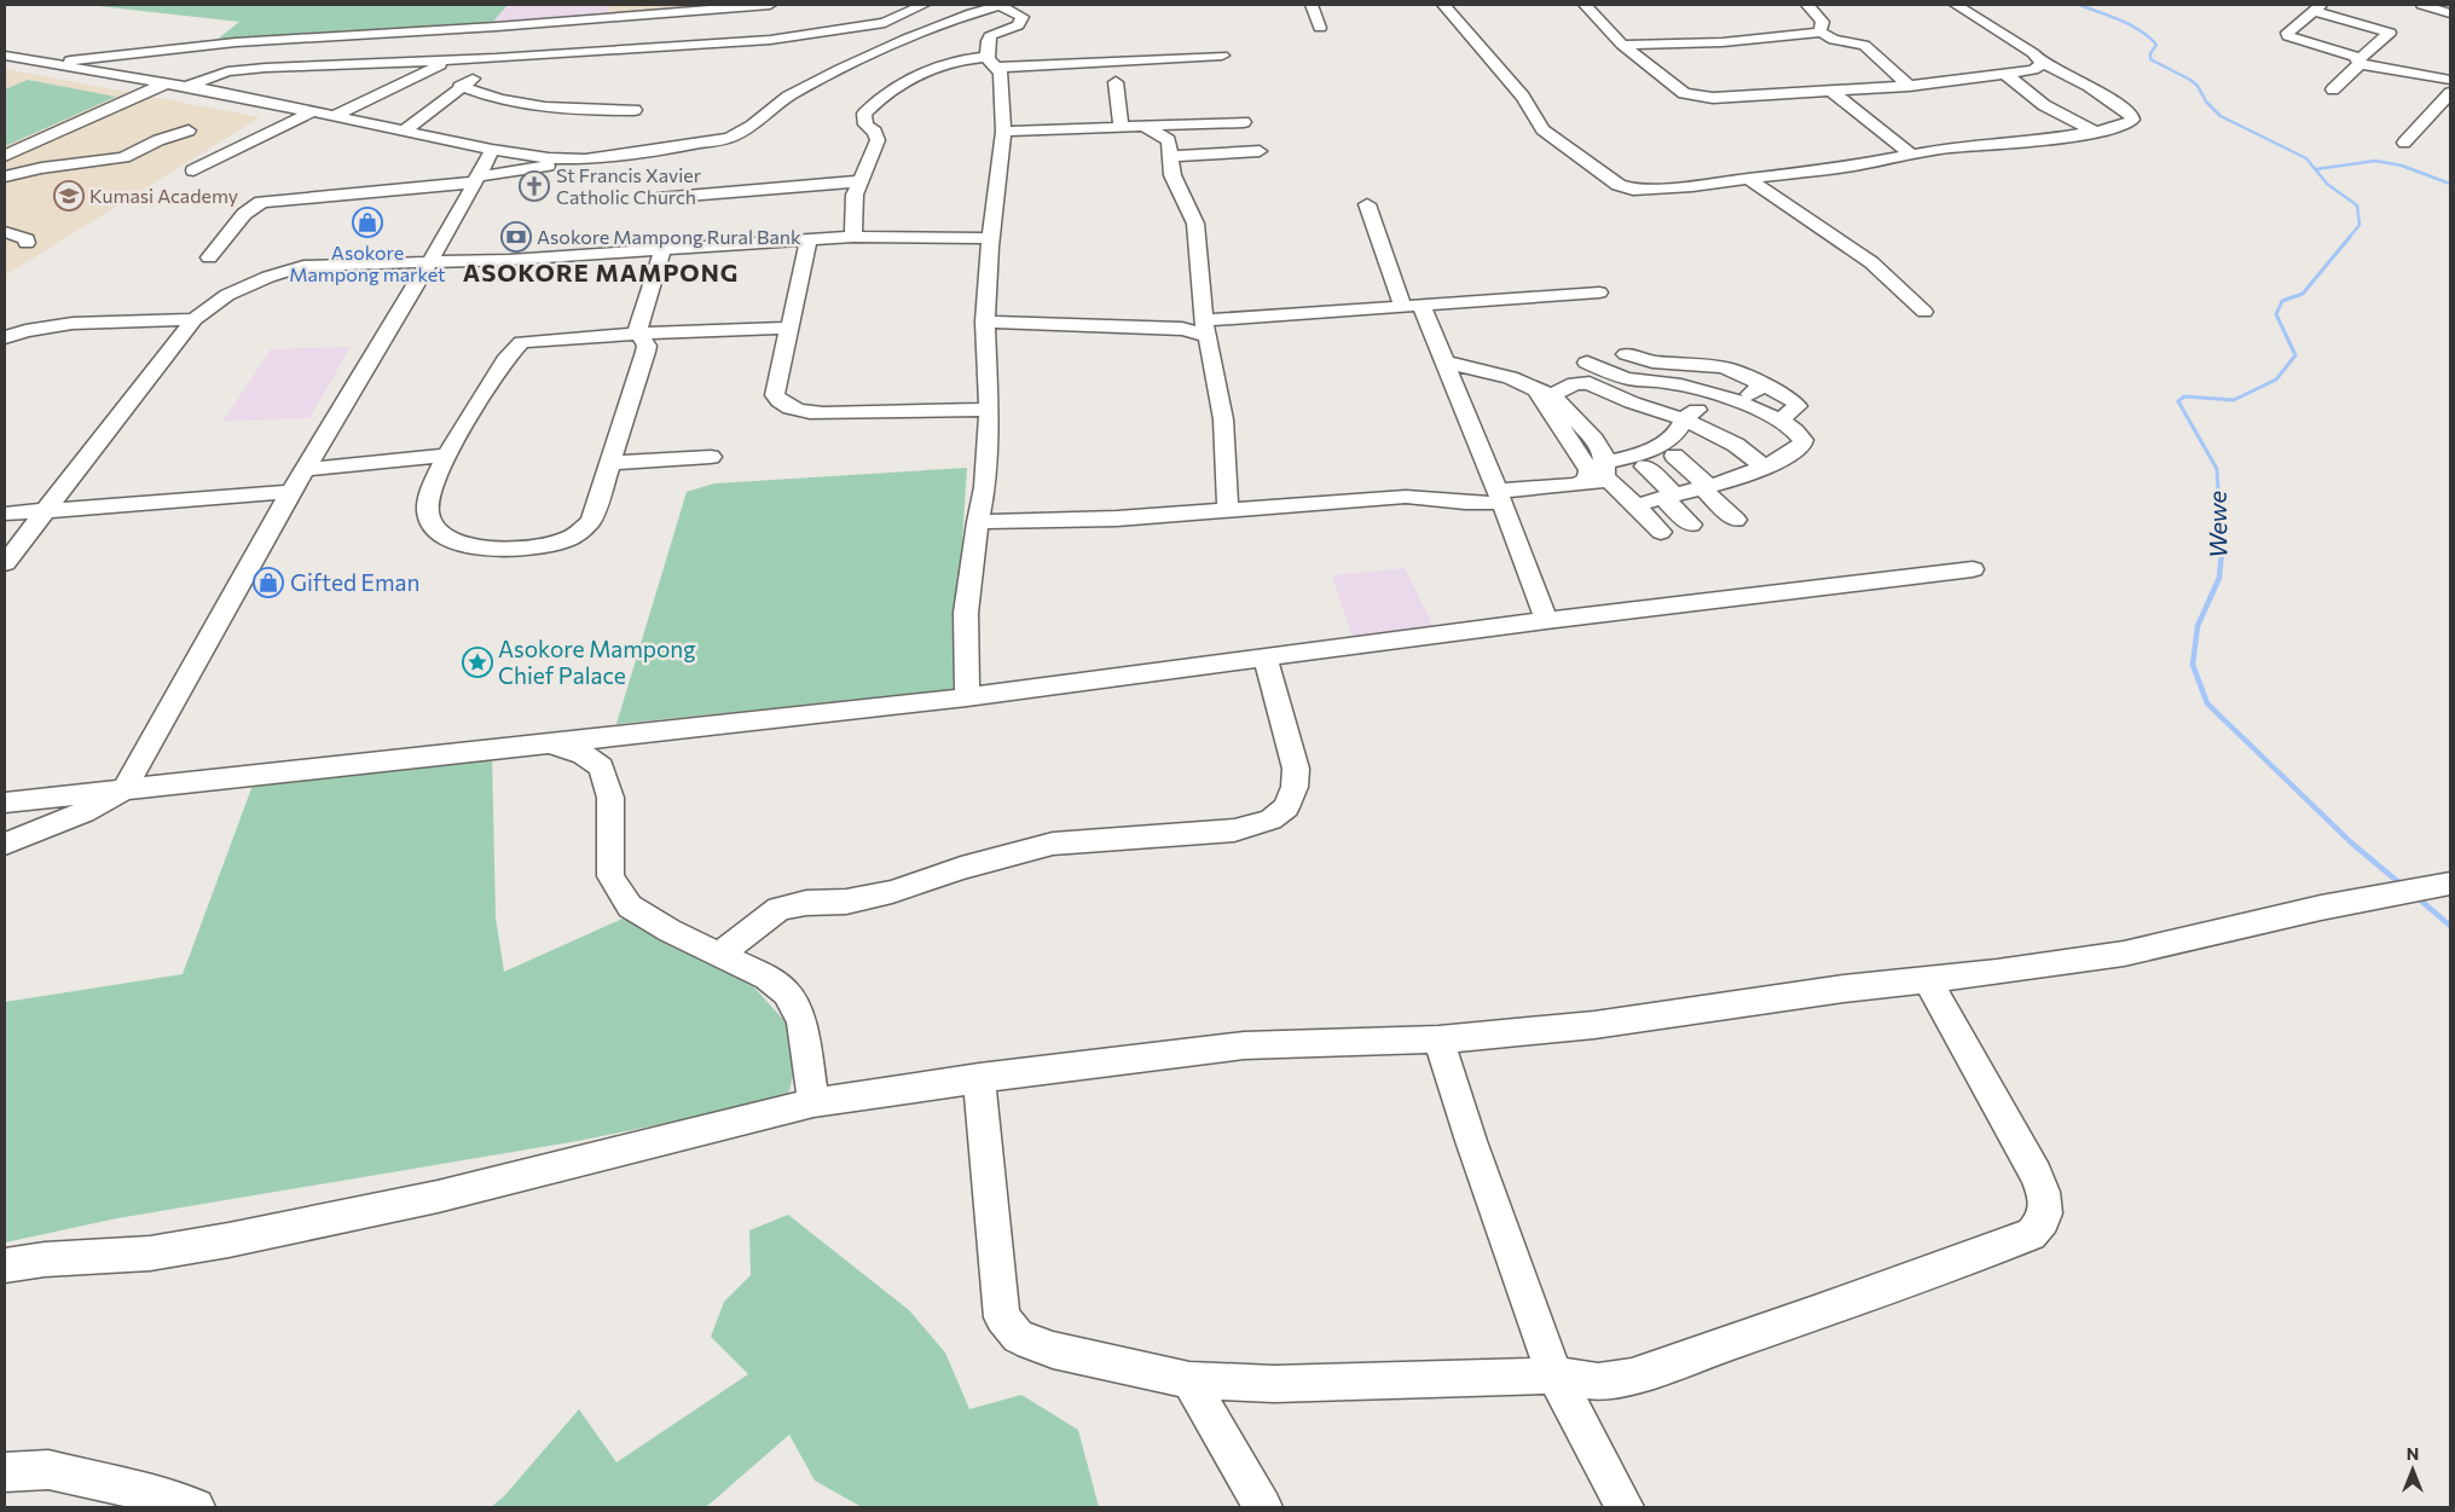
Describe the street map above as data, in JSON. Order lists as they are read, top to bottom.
{
  "districts": ["ASOKORE MAMPONG"],
  "water": ["Wewe"],
  "places": {
    "church": ["St Francis Xavier Catholic Church"],
    "school or university": ["Kumasi Academy"],
    "shop": ["Asokore Mampong market", "Gifted Eman"],
    "bank": ["Asokore Mampong Rural Bank"],
    "place": ["Asokore Mampong Chief Palace"]
  },
  "north": "top"
}
